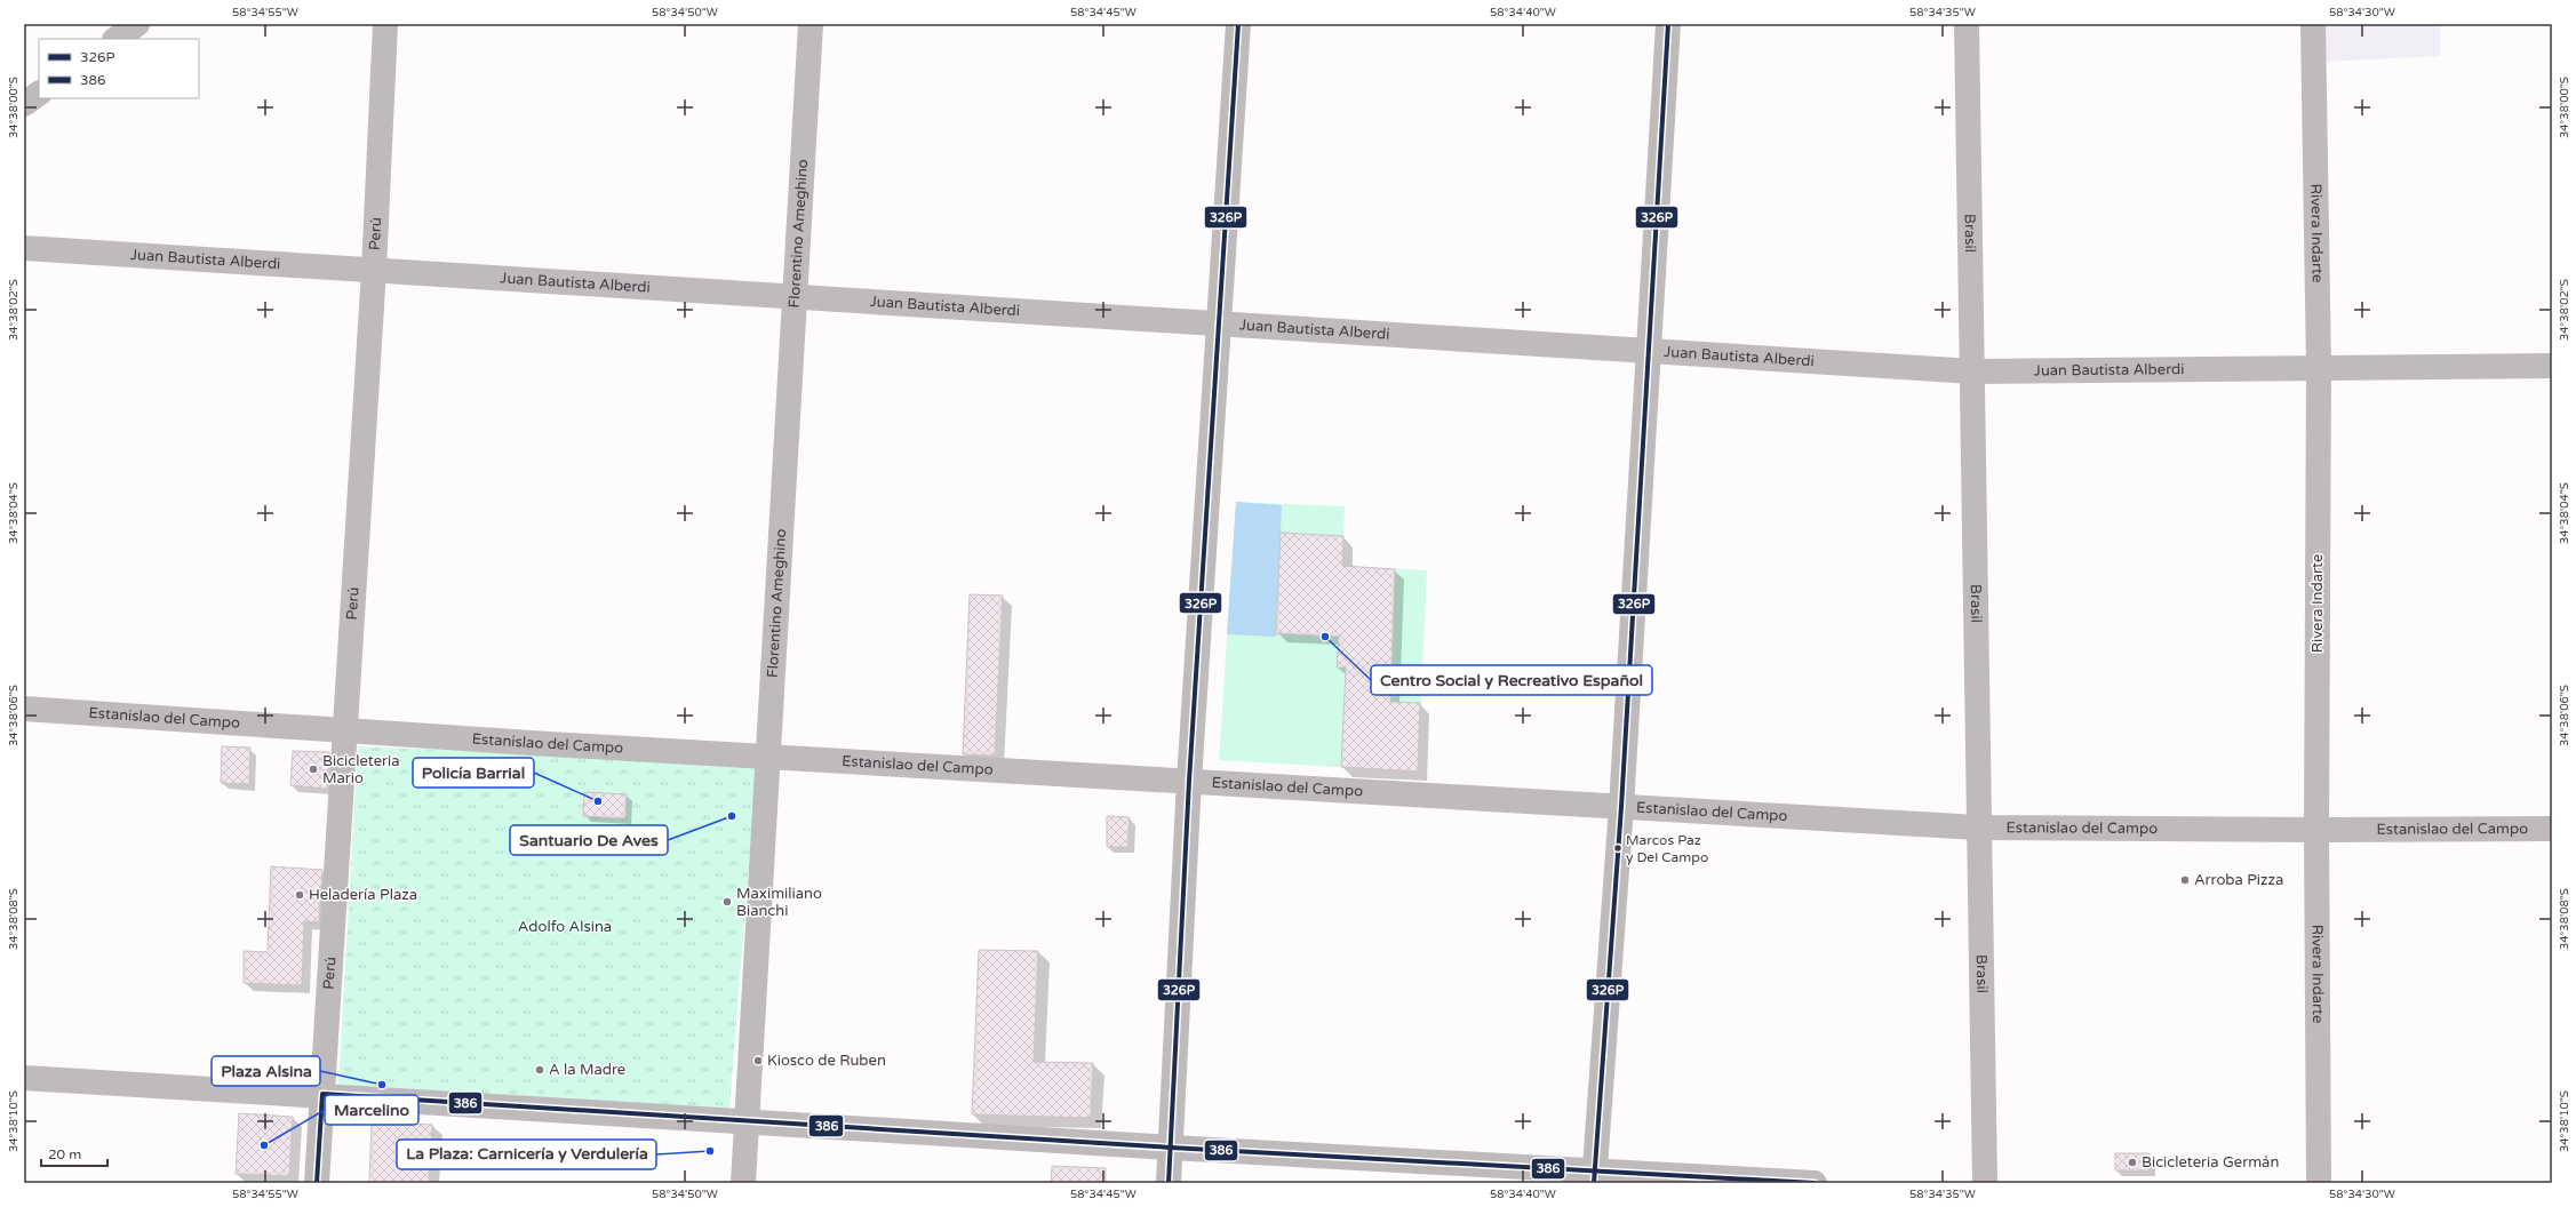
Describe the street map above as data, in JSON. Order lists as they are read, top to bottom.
{
  "streets": {
    "street": [
      "Brasil",
      "Rivera Indarte",
      "Perú",
      "Florentino Ameghino",
      "Juan Bautista Alberdi",
      "Estanislao del Campo"
    ]
  },
  "crossings": [
    ["Brasil", "Juan Bautista Alberdi"],
    ["Brasil", "Estanislao del Campo"],
    ["Rivera Indarte", "Juan Bautista Alberdi"],
    ["Rivera Indarte", "Estanislao del Campo"],
    ["Perú", "Juan Bautista Alberdi"],
    ["Perú", "Estanislao del Campo"],
    ["Florentino Ameghino", "Juan Bautista Alberdi"],
    ["Florentino Ameghino", "Estanislao del Campo"]
  ],
  "parks": ["Adolfo Alsina"],
  "places": [
    "Centro Social y Recreativo Español",
    "Bicicleteria Mario",
    "Policía Barrial",
    "Santuario De Aves",
    "Marcos Paz y Del Campo",
    "Arroba Pizza",
    "Heladería Plaza",
    "Maximiliano Bianchi",
    "Kiosco de Ruben",
    "A la Madre",
    "Plaza Alsina",
    "Marcelino",
    "La Plaza: Carnicería y Verdulería",
    "Bicicleteria Germán"
  ],
  "lines": ["transit line 326P", "transit line 386"],
  "legend": ["326P", "386"],
  "scale_bar": "20 m",
  "coordinates": [
    "58°34'55\"W",
    "58°34'50\"W",
    "58°34'45\"W",
    "58°34'40\"W",
    "58°34'35\"W",
    "58°34'30\"W",
    "34°38'00\"S",
    "34°38'02\"S",
    "34°38'04\"S",
    "34°38'06\"S",
    "34°38'08\"S",
    "34°38'10\"S"
  ]
}
